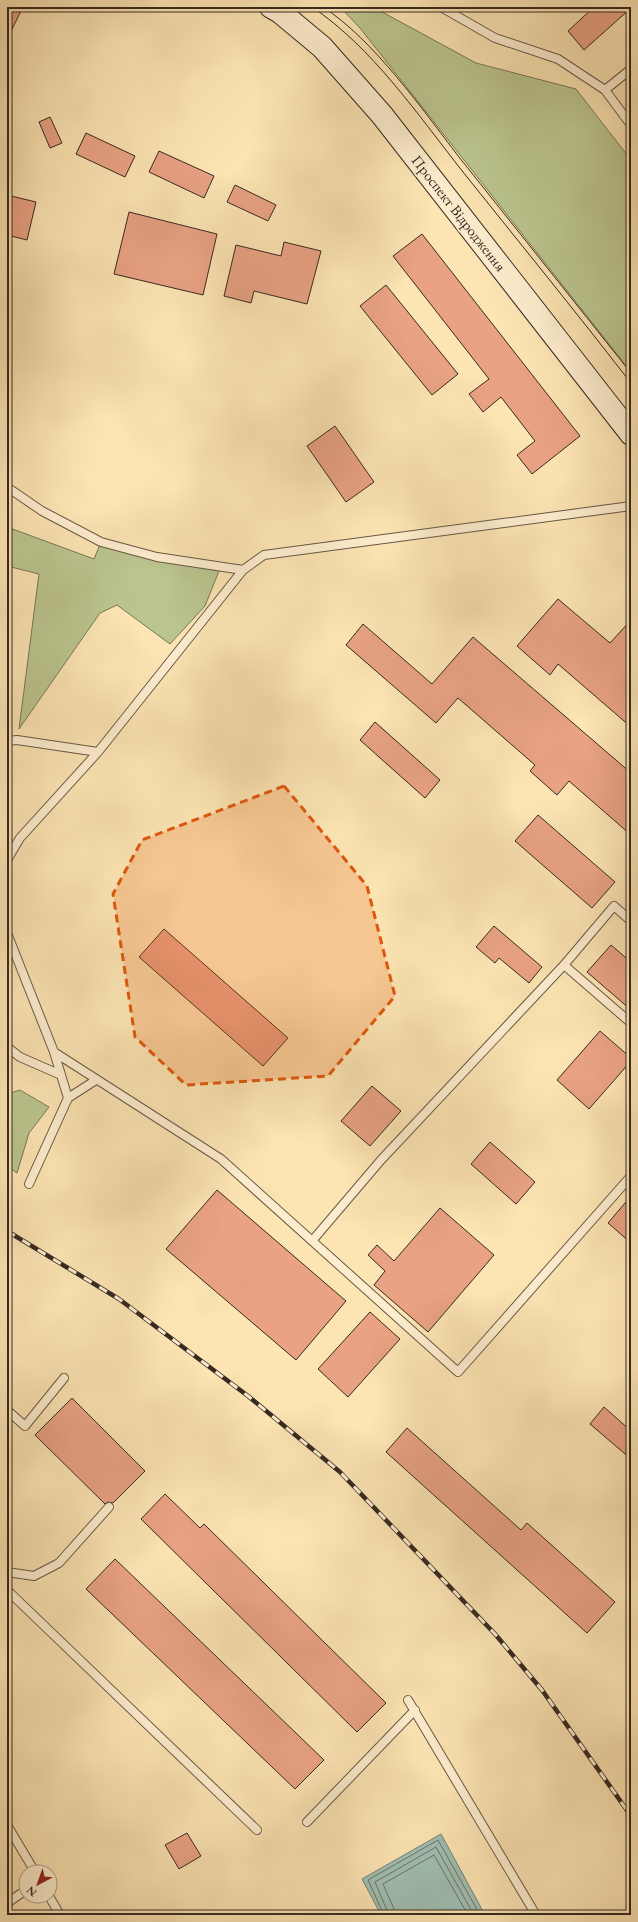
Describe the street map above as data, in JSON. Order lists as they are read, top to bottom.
{
  "streets": {
    "street": ["Проспект Відродження"]
  },
  "north": "bottom left"
}
